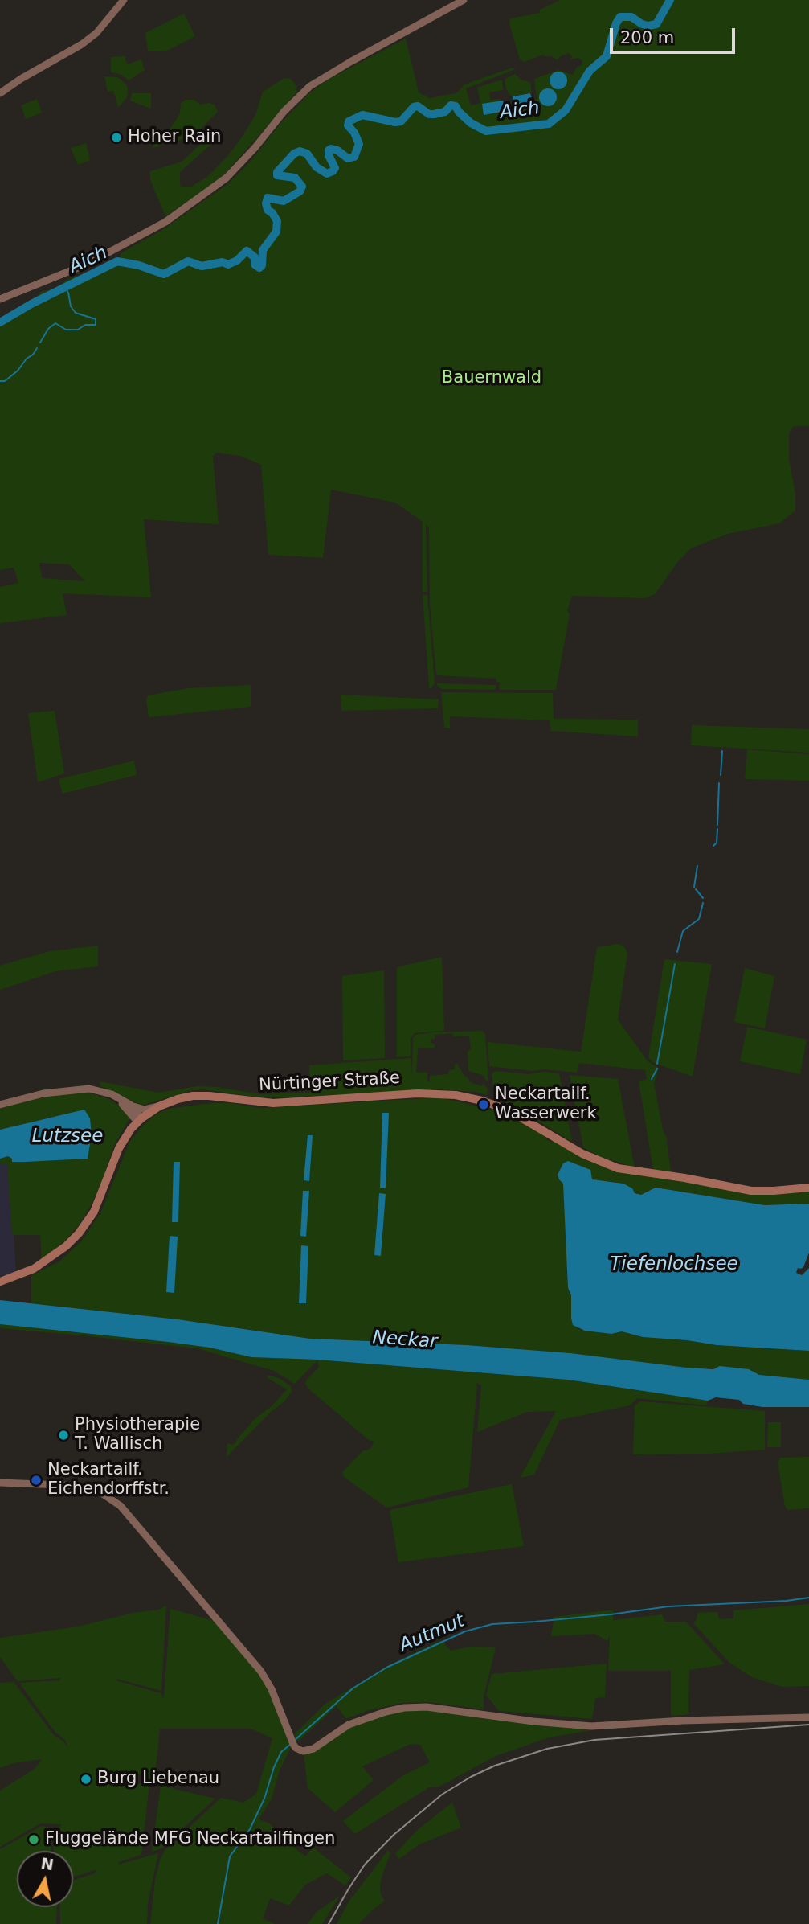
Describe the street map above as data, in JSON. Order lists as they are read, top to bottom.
{
  "streets": {
    "main road": ["Nürtinger Straße"]
  },
  "water": [
    "Aich",
    "Lutzsee",
    "Tiefenlochsee",
    "Neckar",
    "Autmut"
  ],
  "parks": ["Bauernwald"],
  "places": [
    "Hoher Rain",
    "Neckartailf. Wasserwerk",
    "Physiotherapie T. Wallisch",
    "Neckartailf. Eichendorffstr.",
    "Burg Liebenau",
    "Fluggelände MFG Neckartailfingen"
  ],
  "scale_bar": "200 m",
  "north": "top"
}
